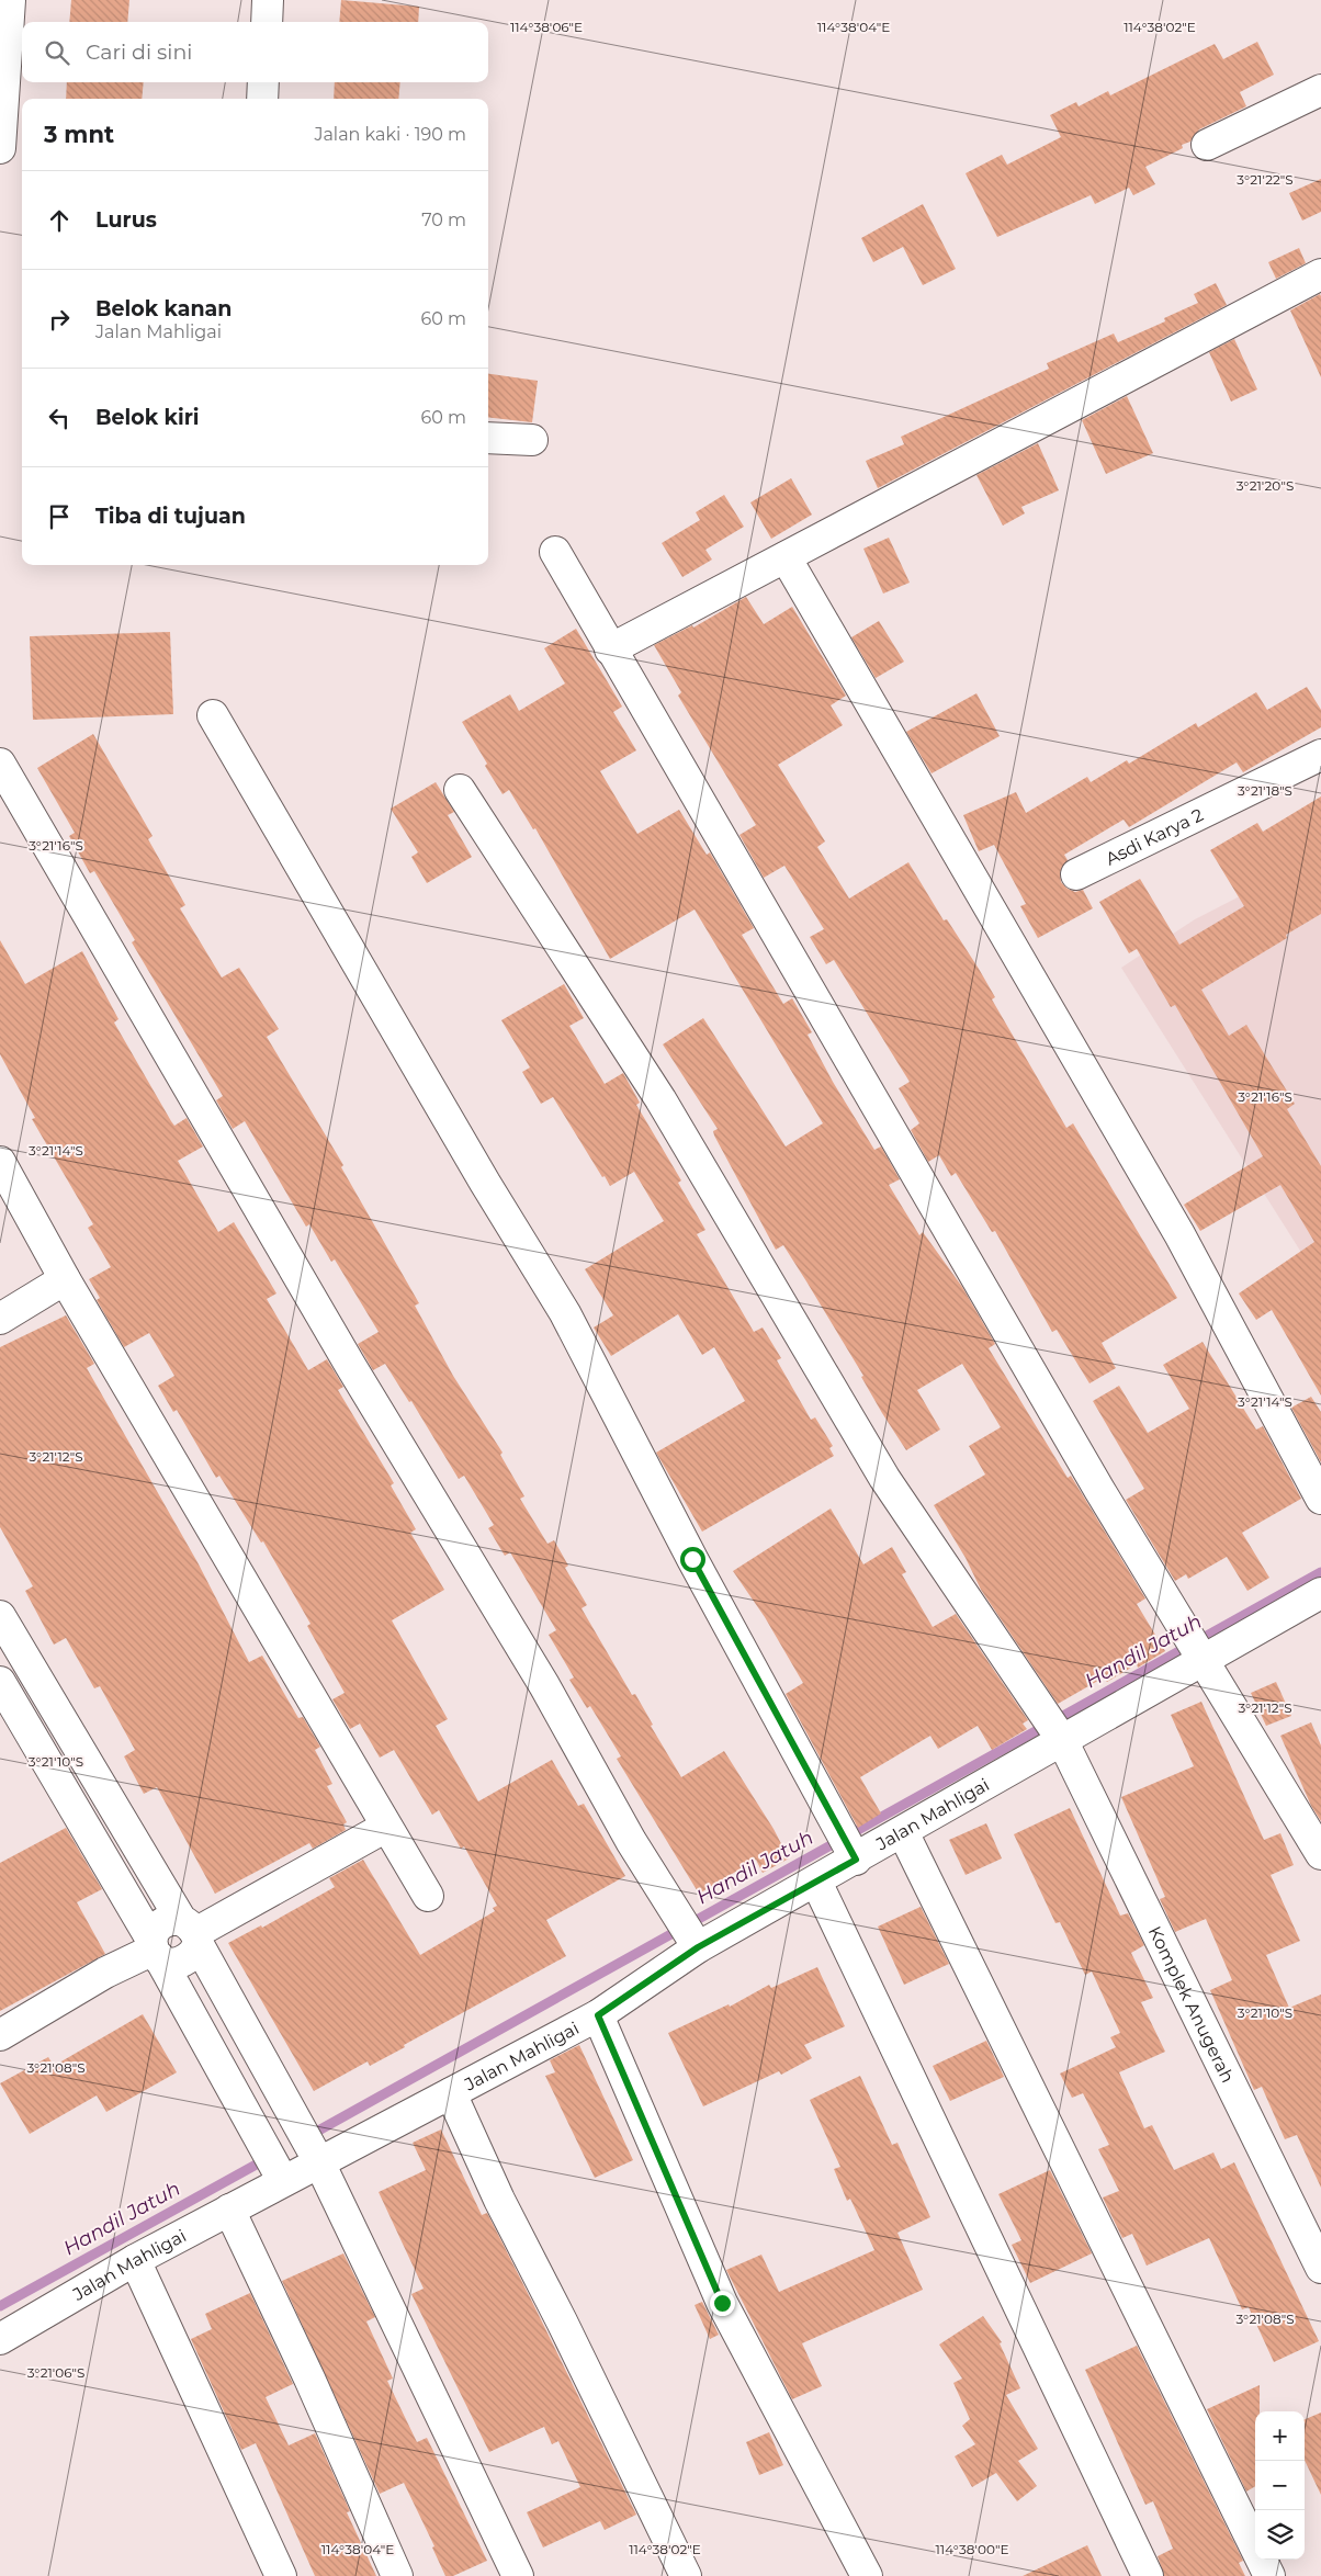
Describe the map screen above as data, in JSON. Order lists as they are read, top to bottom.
{
  "streets": {
    "street": ["Asdi Karya 2", "Jalan Mahligai", "Komplek Anugerah"]
  },
  "crossings": [
    ["Jalan Mahligai", "Komplek Anugerah"]
  ],
  "water": ["Handil Jatuh"],
  "page": {
    "search": "Cari di sini",
    "heading": ["3 mnt", "Jalan kaki · 190 m"],
    "list": [
      ["Lurus", "70 m"],
      ["Belok kanan", "Jalan Mahligai", "60 m"],
      ["Belok kiri", "60 m"],
      "Tiba di tujuan"
    ],
    "map_buttons": ["+", "−"]
  },
  "coordinates": [
    "114°38'06\"E",
    "114°38'04\"E",
    "114°38'02\"E",
    "3°21'22\"S",
    "3°21'20\"S",
    "3°21'18\"S",
    "3°21'16\"S",
    "3°21'14\"S",
    "3°21'12\"S",
    "3°21'10\"S",
    "3°21'08\"S",
    "3°21'06\"S",
    "114°38'00\"E"
  ]
}
